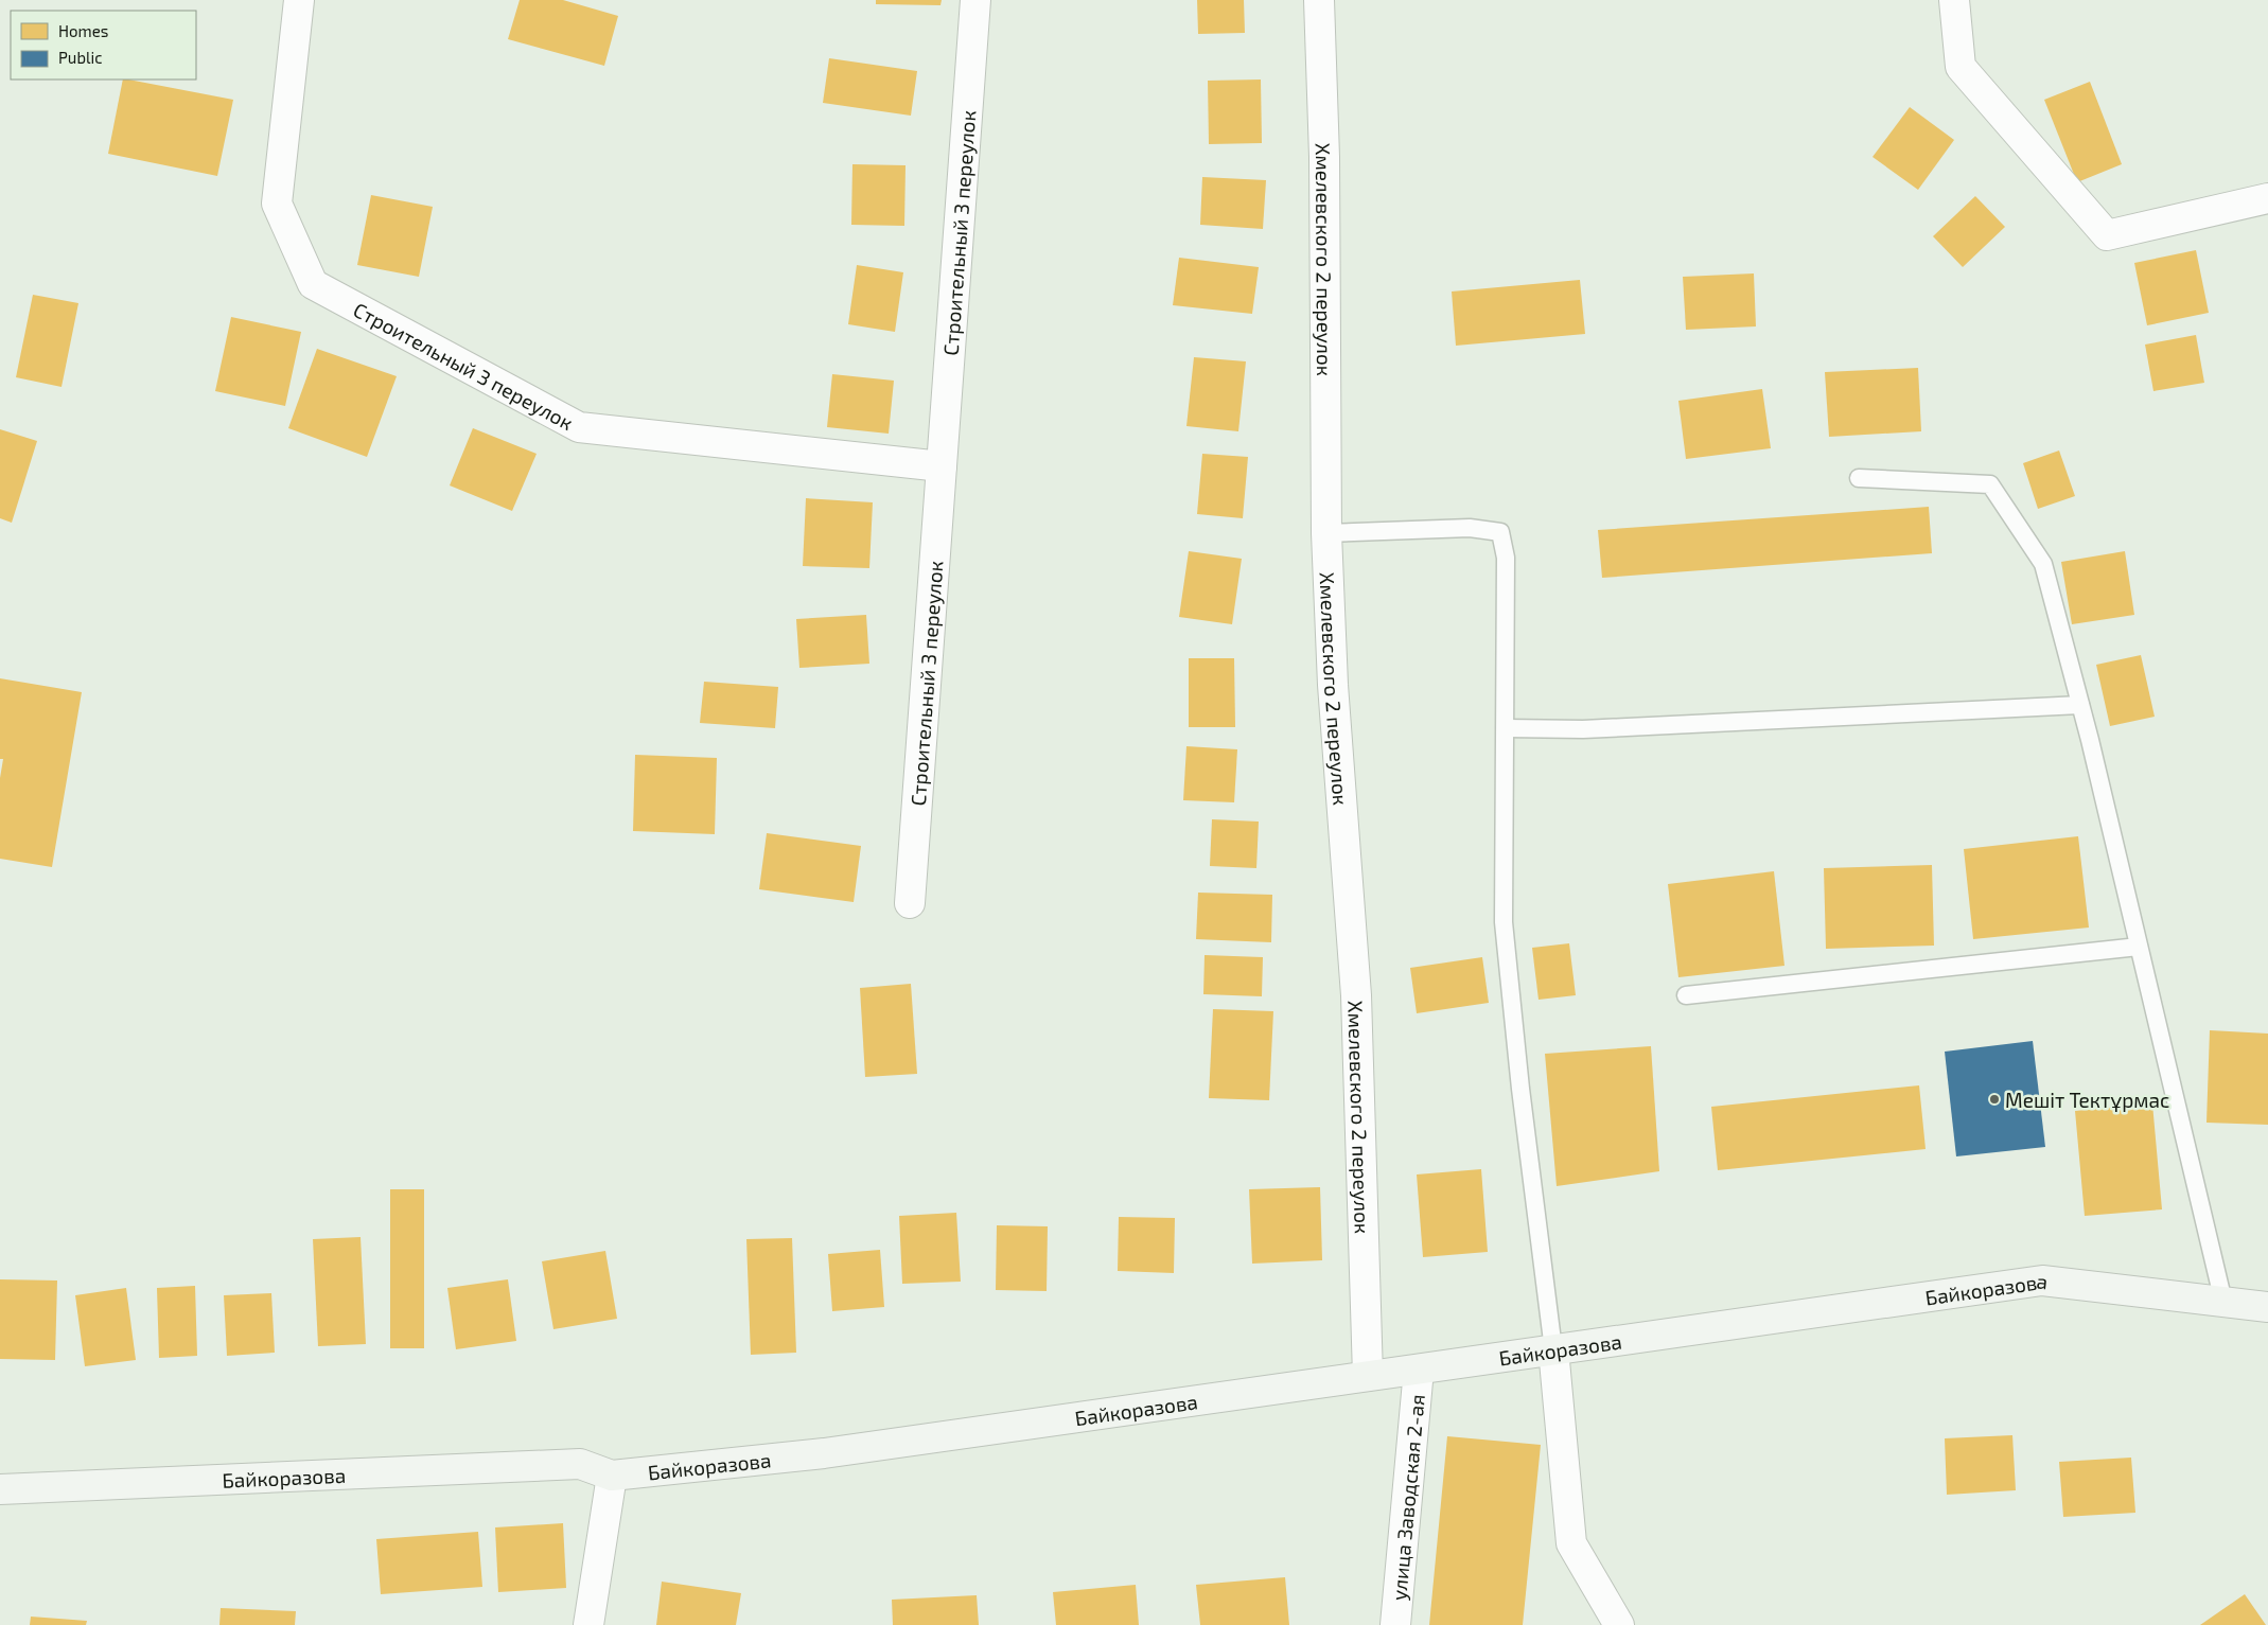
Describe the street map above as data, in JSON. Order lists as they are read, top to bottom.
{
  "streets": {
    "street": [
      "Строительный 3 переулок",
      "Хмелевского 2 переулок",
      "Байкоразова",
      "улица Заводская 2-ая"
    ]
  },
  "crossings": [
    ["Хмелевского 2 переулок", "Байкоразова"],
    ["Байкоразова", "улица Заводская 2-ая"]
  ],
  "places": ["Мешіт Тектұрмас"],
  "legend": ["Homes", "Public"]
}
